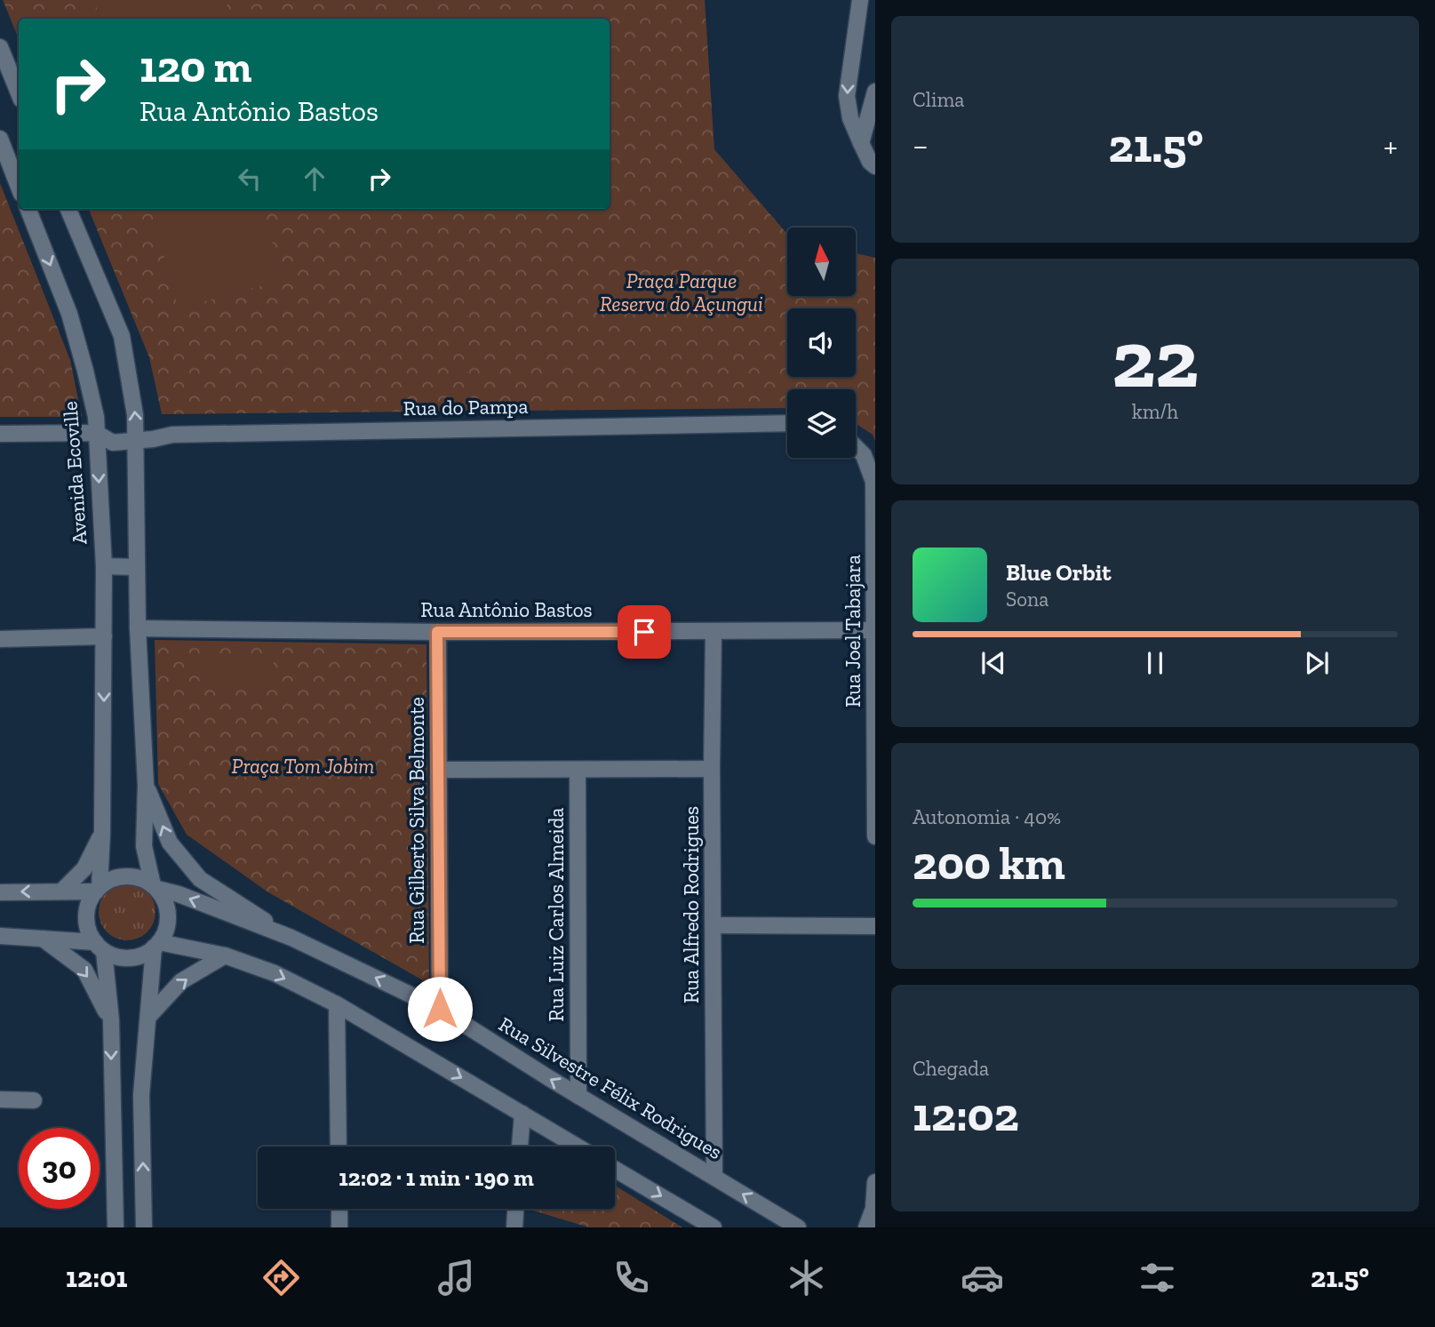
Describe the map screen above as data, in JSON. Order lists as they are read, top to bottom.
{
  "streets": {
    "street": [
      "Rua do Pampa",
      "Avenida Ecoville",
      "Rua Antônio Bastos",
      "Rua Joel Tabajara",
      "Rua Gilberto Silva Belmonte",
      "Rua Alfredo Rodrigues",
      "Rua Luiz Carlos Almeida",
      "Rua Silvestre Félix Rodrigues"
    ]
  },
  "crossings": [
    ["Rua do Pampa", "Avenida Ecoville"],
    ["Avenida Ecoville", "Rua Silvestre Félix Rodrigues"],
    ["Rua Antônio Bastos", "Rua Joel Tabajara"],
    ["Rua Antônio Bastos", "Rua Gilberto Silva Belmonte"],
    ["Rua Antônio Bastos", "Rua Alfredo Rodrigues"],
    ["Rua Gilberto Silva Belmonte", "Rua Silvestre Félix Rodrigues"],
    ["Rua Alfredo Rodrigues", "Rua Silvestre Félix Rodrigues"],
    ["Rua Luiz Carlos Almeida", "Rua Silvestre Félix Rodrigues"]
  ],
  "parks": ["Praça Parque Reserva do Açungui", "Praça Tom Jobim"],
  "north": "top",
  "page": {
    "tile": [
      "Clima",
      ["22", "km/h"],
      ["Autonomia · 40%", "200 km"],
      ["Chegada", "12:02"]
    ],
    "turn": ["120 m", "Rua Antônio Bastos"],
    "heat": ["−", "21.5°", "+"],
    "song": ["Blue Orbit", "Sona"],
    "limit": "30",
    "trip": "12:02 · 1 min · 190 m",
    "tabs": ["12:01", "21.5°"]
  }
}
